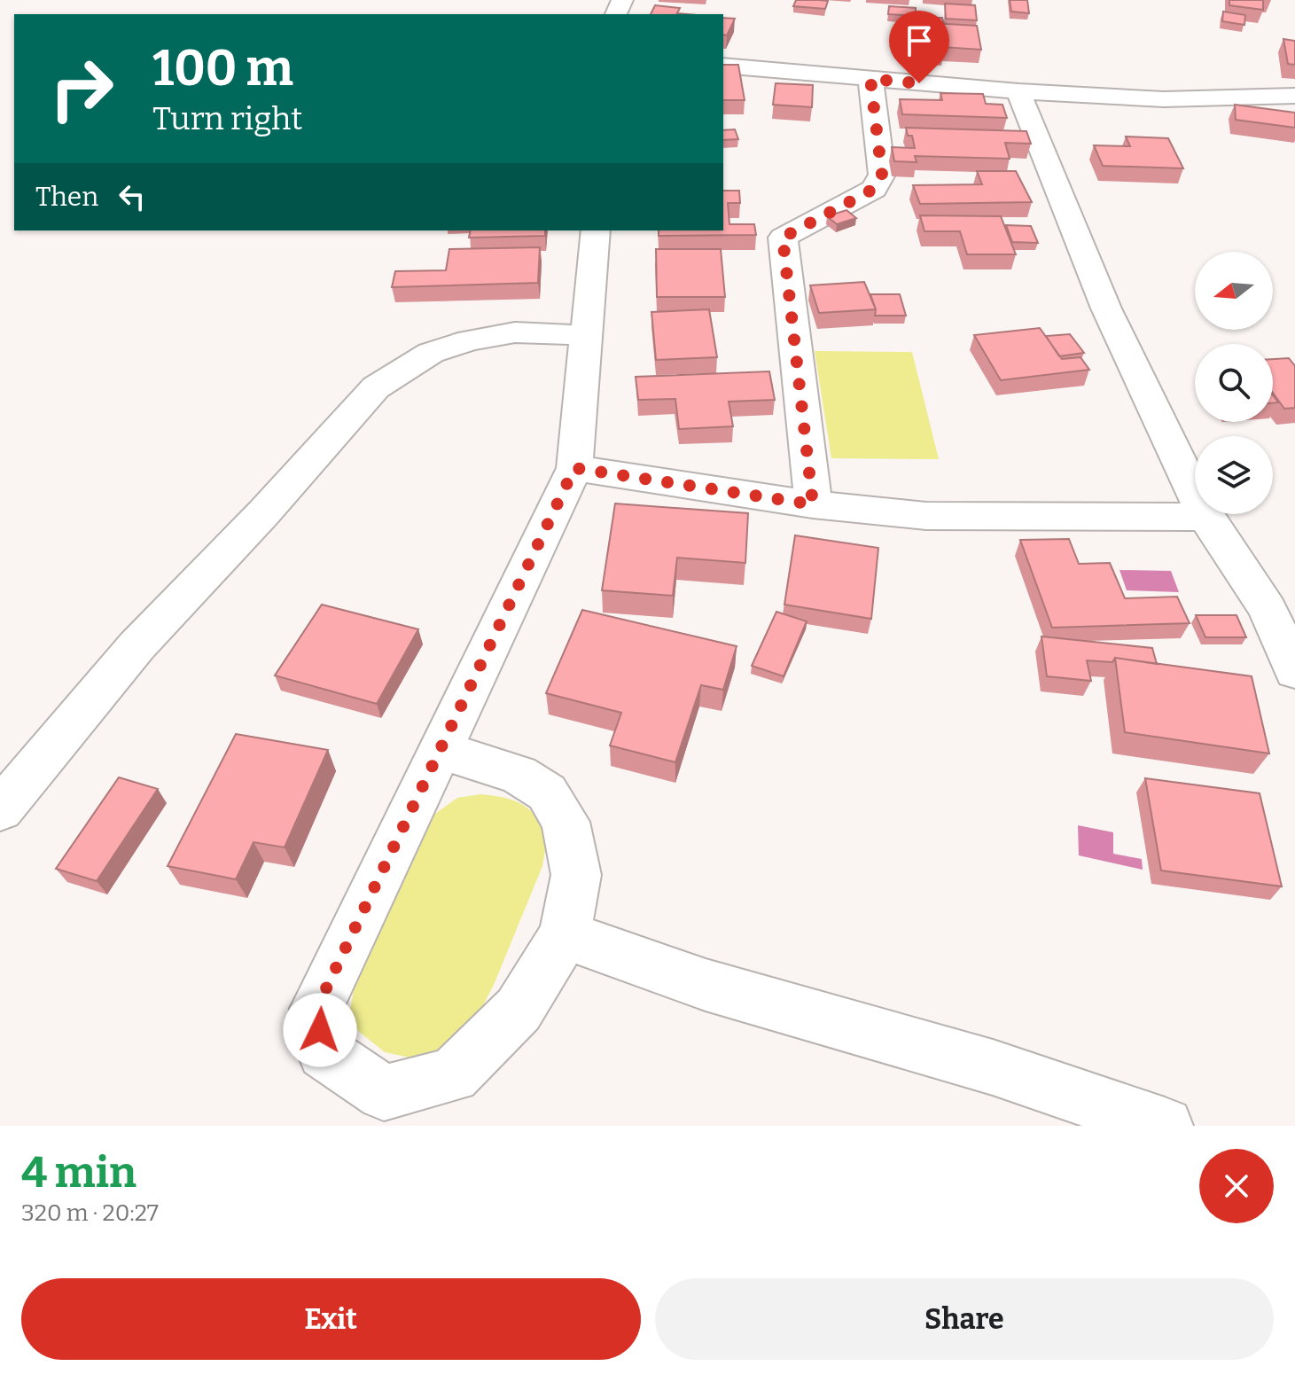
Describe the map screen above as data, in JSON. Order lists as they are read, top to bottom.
{
  "north": "left",
  "page": {
    "turn": ["100 m", "Turn right"],
    "then": "Then",
    "heading": ["4 min", "320 m · 20:27"],
    "buttons": ["Exit", "Share"]
  }
}
